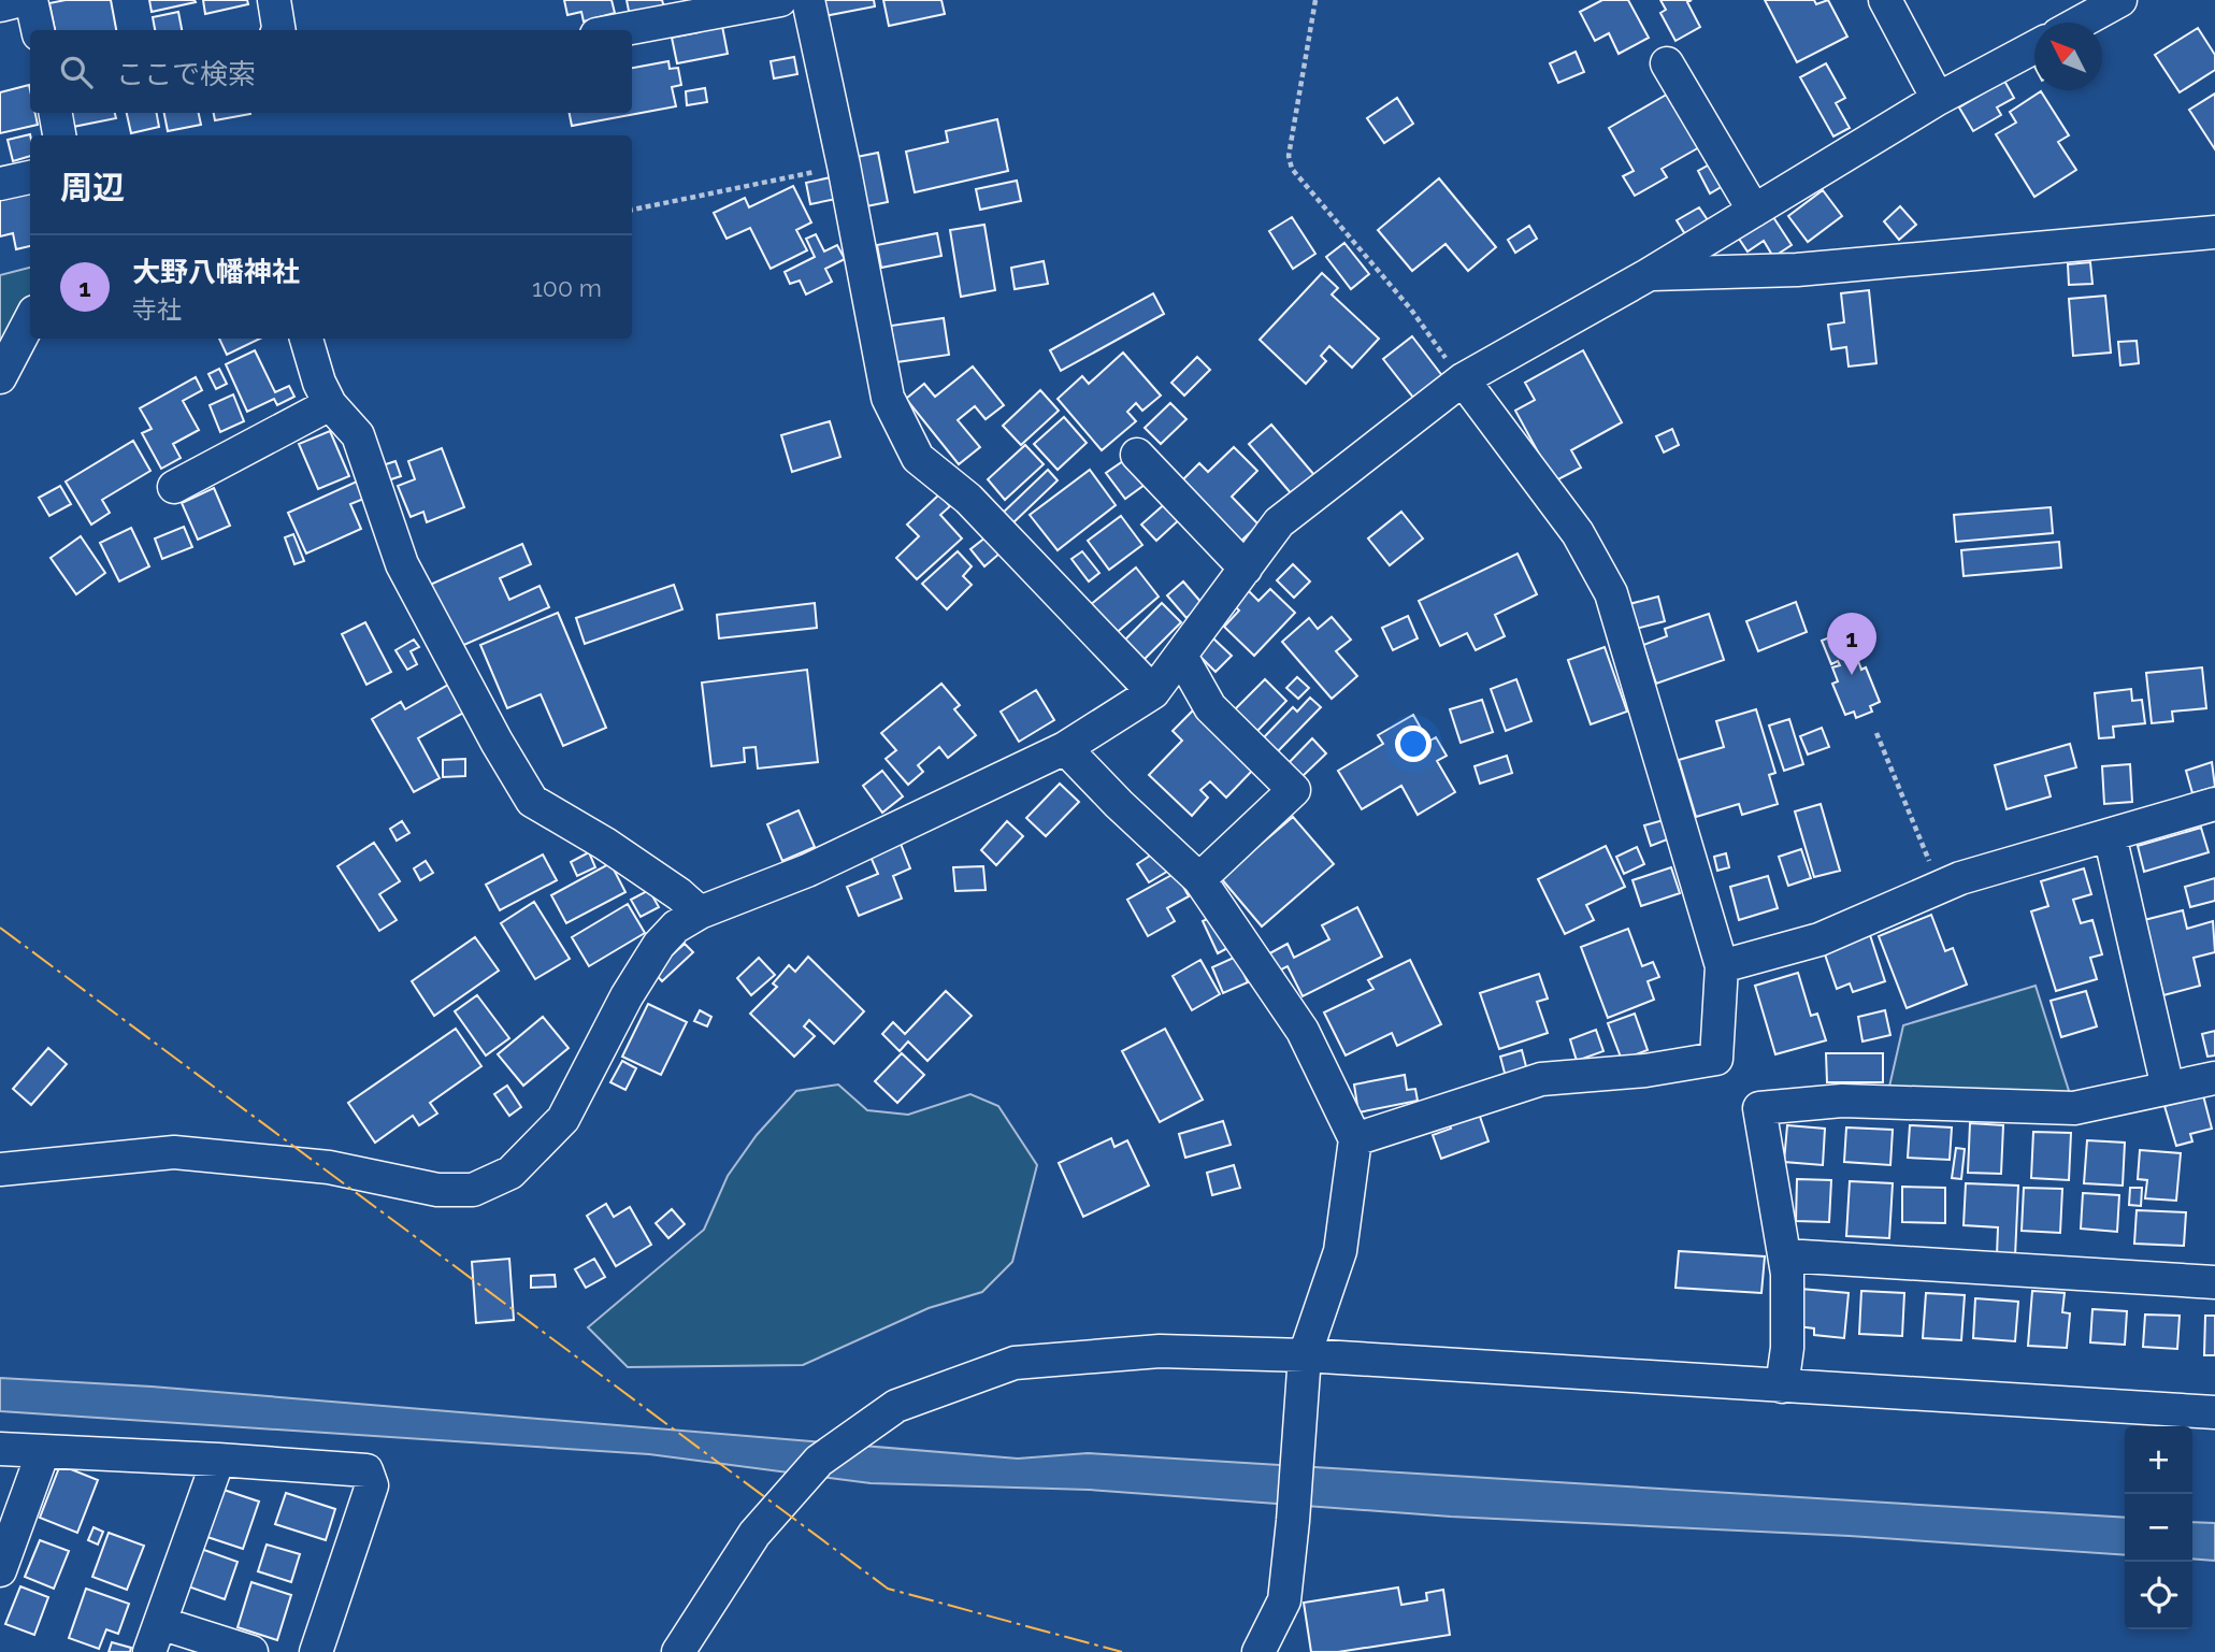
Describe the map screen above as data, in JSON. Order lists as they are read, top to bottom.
{
  "north": "top left",
  "page": {
    "search": "ここで検索",
    "heading": "周辺",
    "list": [
      {
        "mark": "1",
        "name": "大野八幡神社",
        "note": "寺社",
        "value": "100 m"
      }
    ],
    "pins": "1",
    "map_buttons": ["+", "−"]
  }
}
